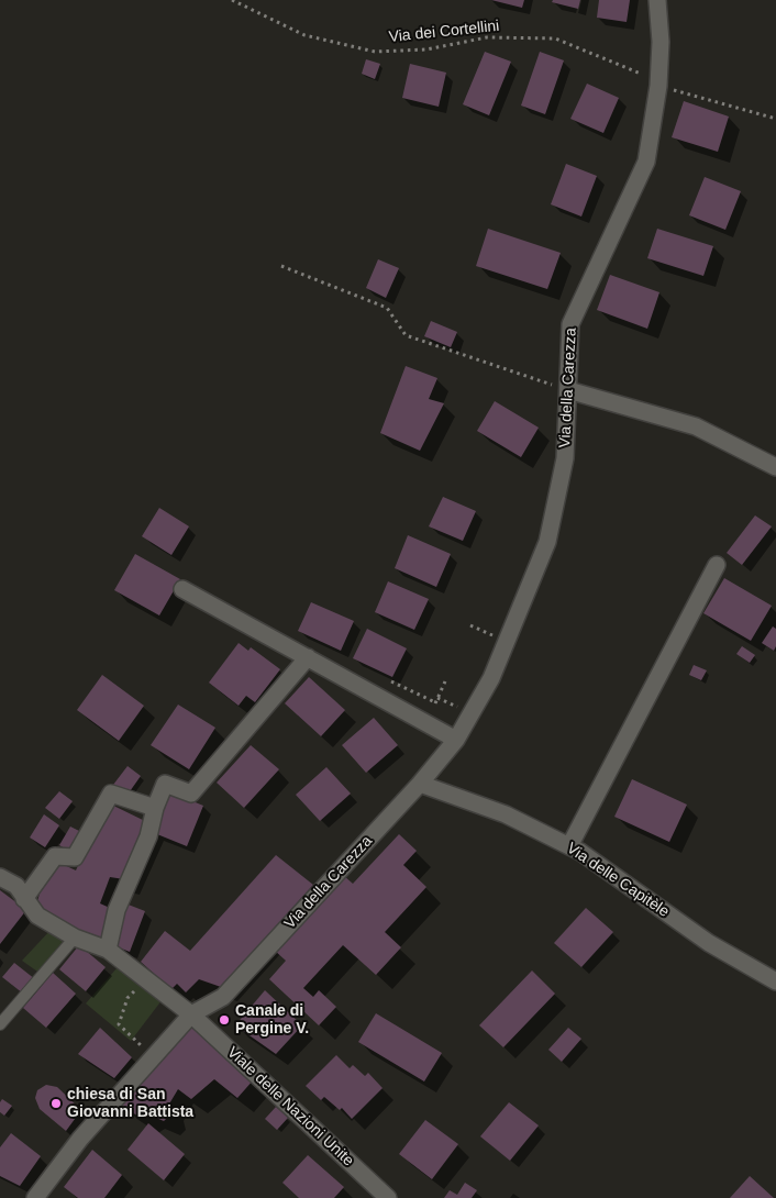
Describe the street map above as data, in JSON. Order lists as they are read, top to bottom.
{
  "streets": {
    "street": ["Via della Carezza", "Via delle Capitèle", "Viale delle Nazioni Unite"],
    "path": ["Via dei Cortellini"]
  },
  "crossings": [
    ["Via dei Cortellini", "Via della Carezza"],
    ["Via della Carezza", "Via delle Capitèle"],
    ["Via della Carezza", "Viale delle Nazioni Unite"]
  ],
  "places": ["Canale di Pergine V.", "chiesa di San Giovanni Battista"]
}
